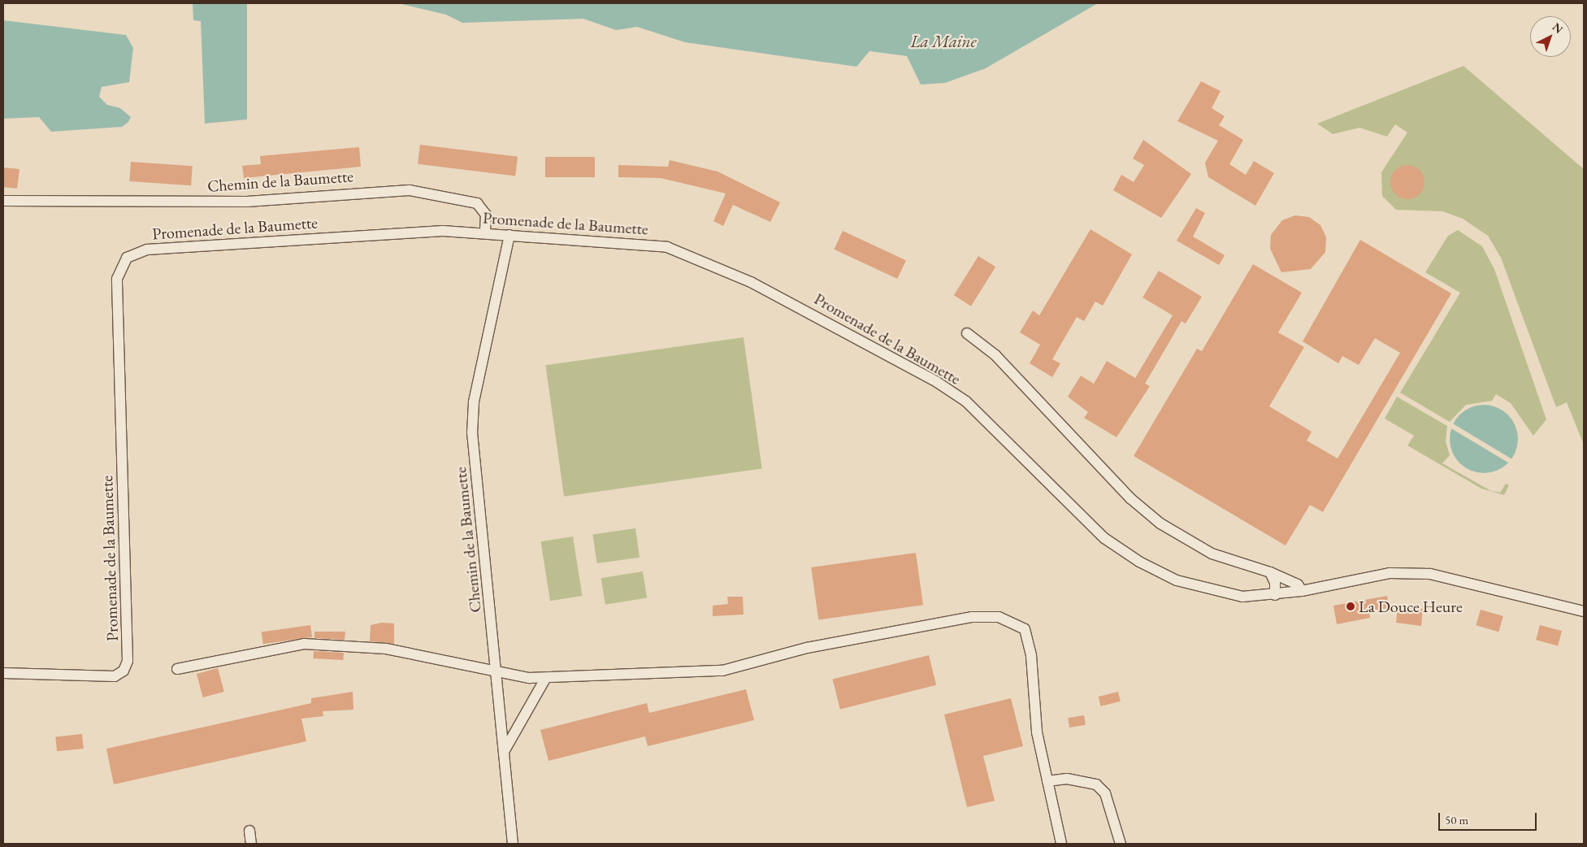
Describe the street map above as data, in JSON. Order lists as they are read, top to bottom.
{
  "streets": {
    "street": ["Chemin de la Baumette", "Promenade de la Baumette"]
  },
  "crossings": [
    ["Chemin de la Baumette", "Promenade de la Baumette"]
  ],
  "water": ["La Maine"],
  "places": ["La Douce Heure"],
  "scale_bar": "50 m",
  "north": "top right"
}
